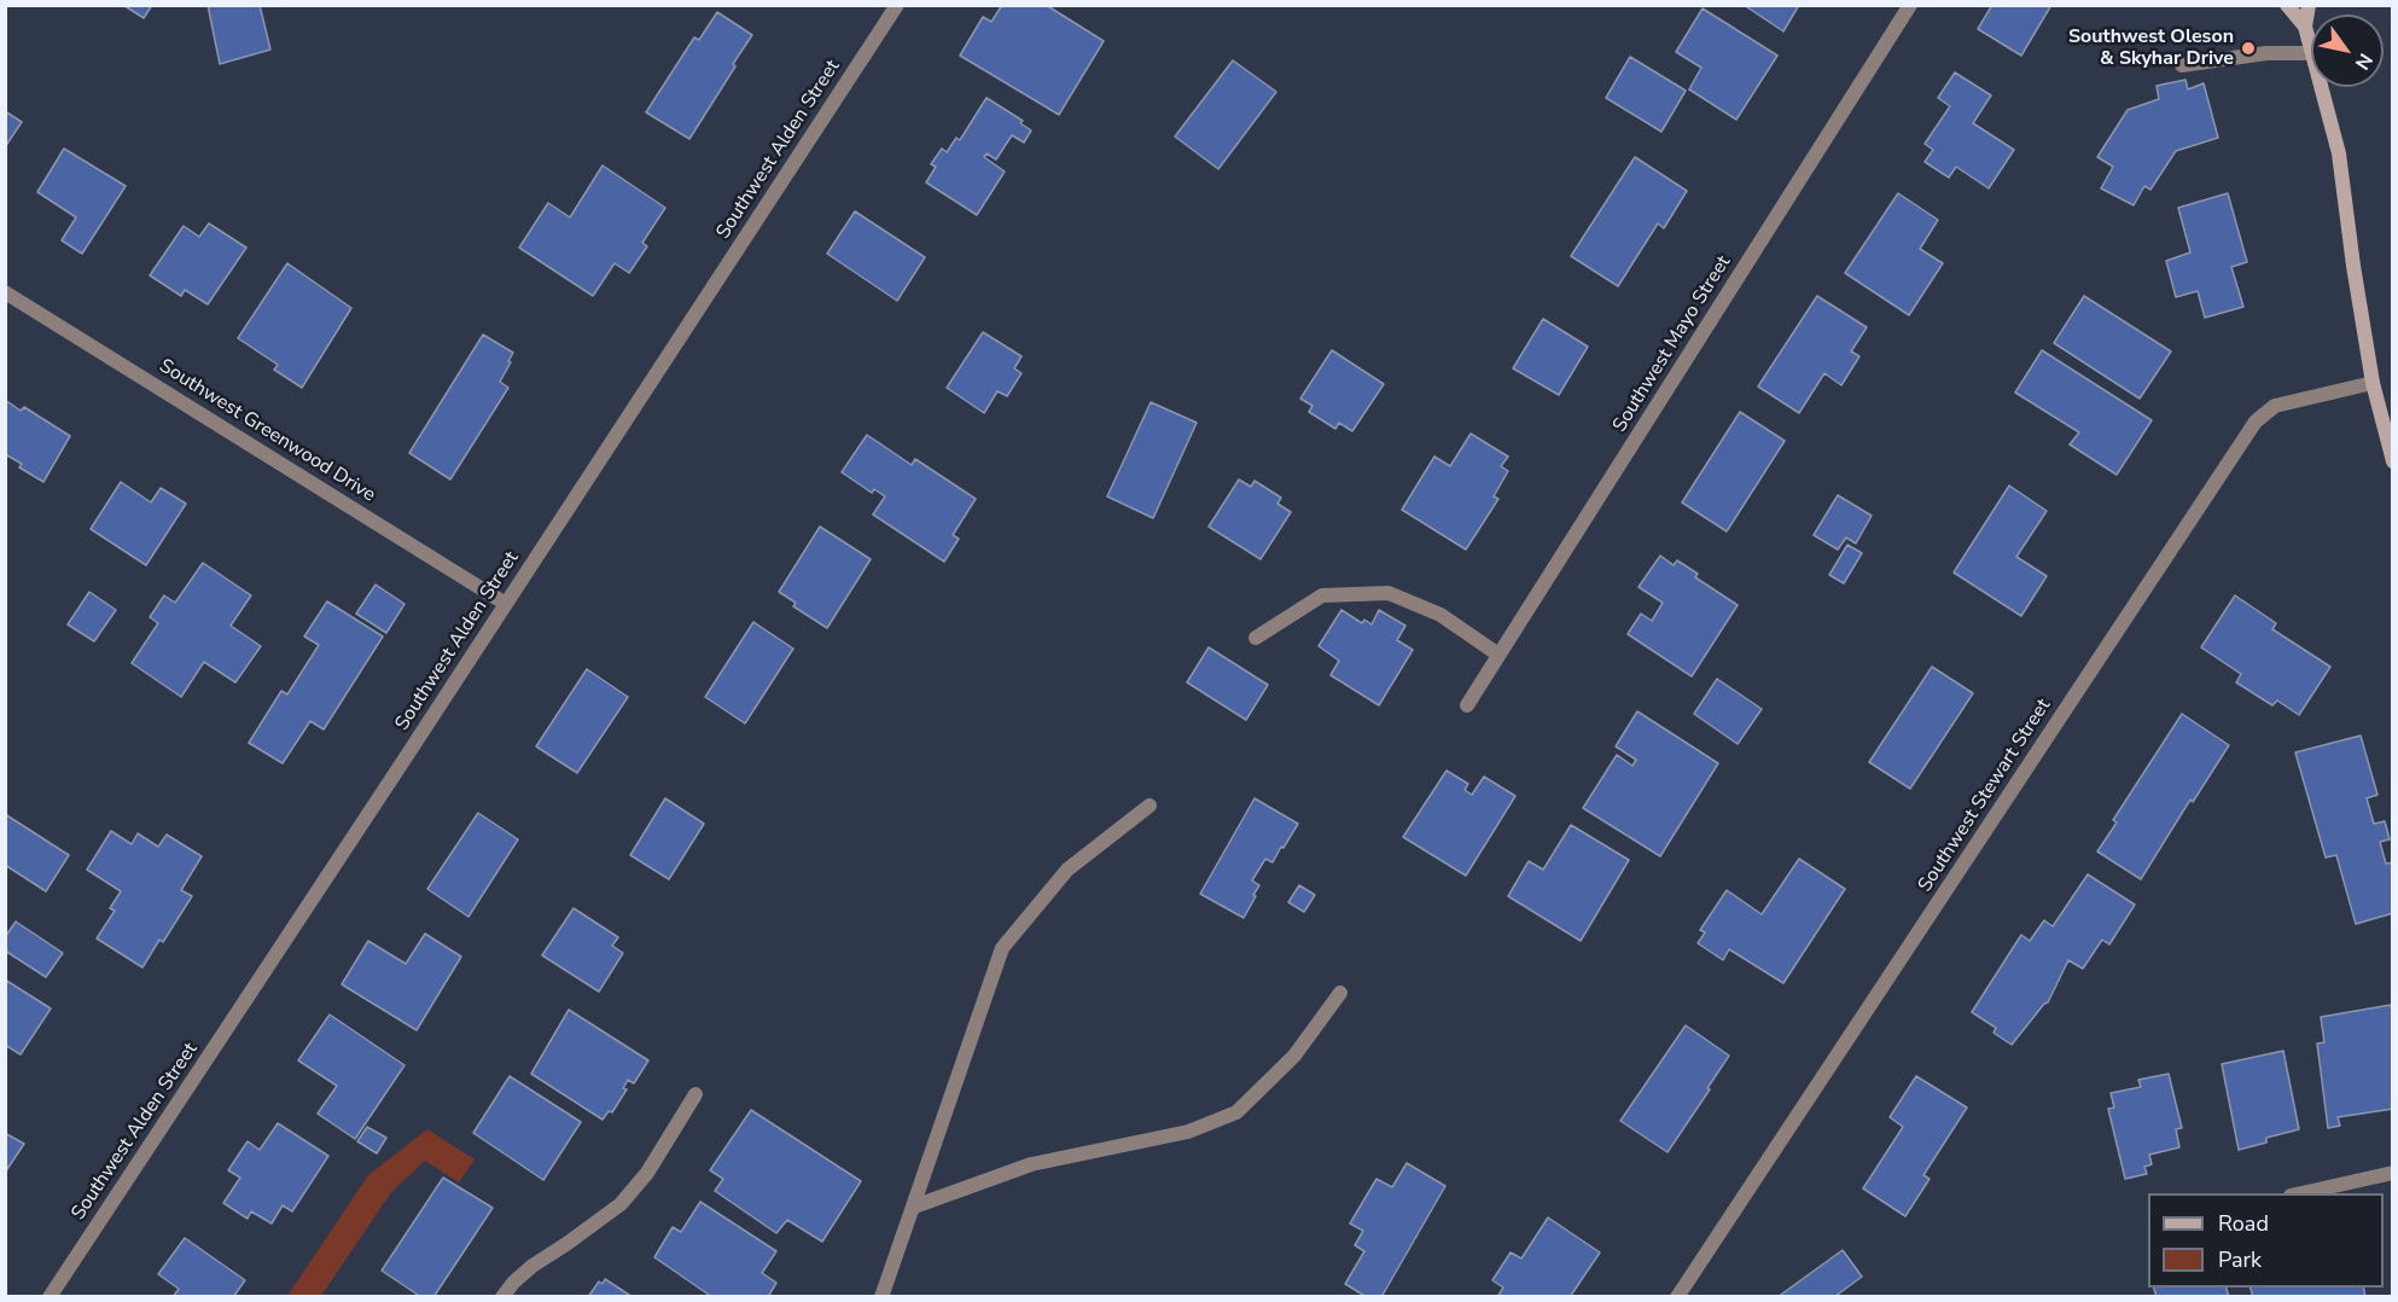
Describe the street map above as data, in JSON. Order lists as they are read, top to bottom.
{
  "streets": {
    "street": [
      "Southwest Alden Street",
      "Southwest Mayo Street",
      "Southwest Greenwood Drive",
      "Southwest Stewart Street"
    ]
  },
  "crossings": [
    ["Southwest Alden Street", "Southwest Greenwood Drive"]
  ],
  "places": ["Southwest Oleson & Skyhar Drive"],
  "legend": ["Road", "Park"],
  "north": "bottom right"
}
